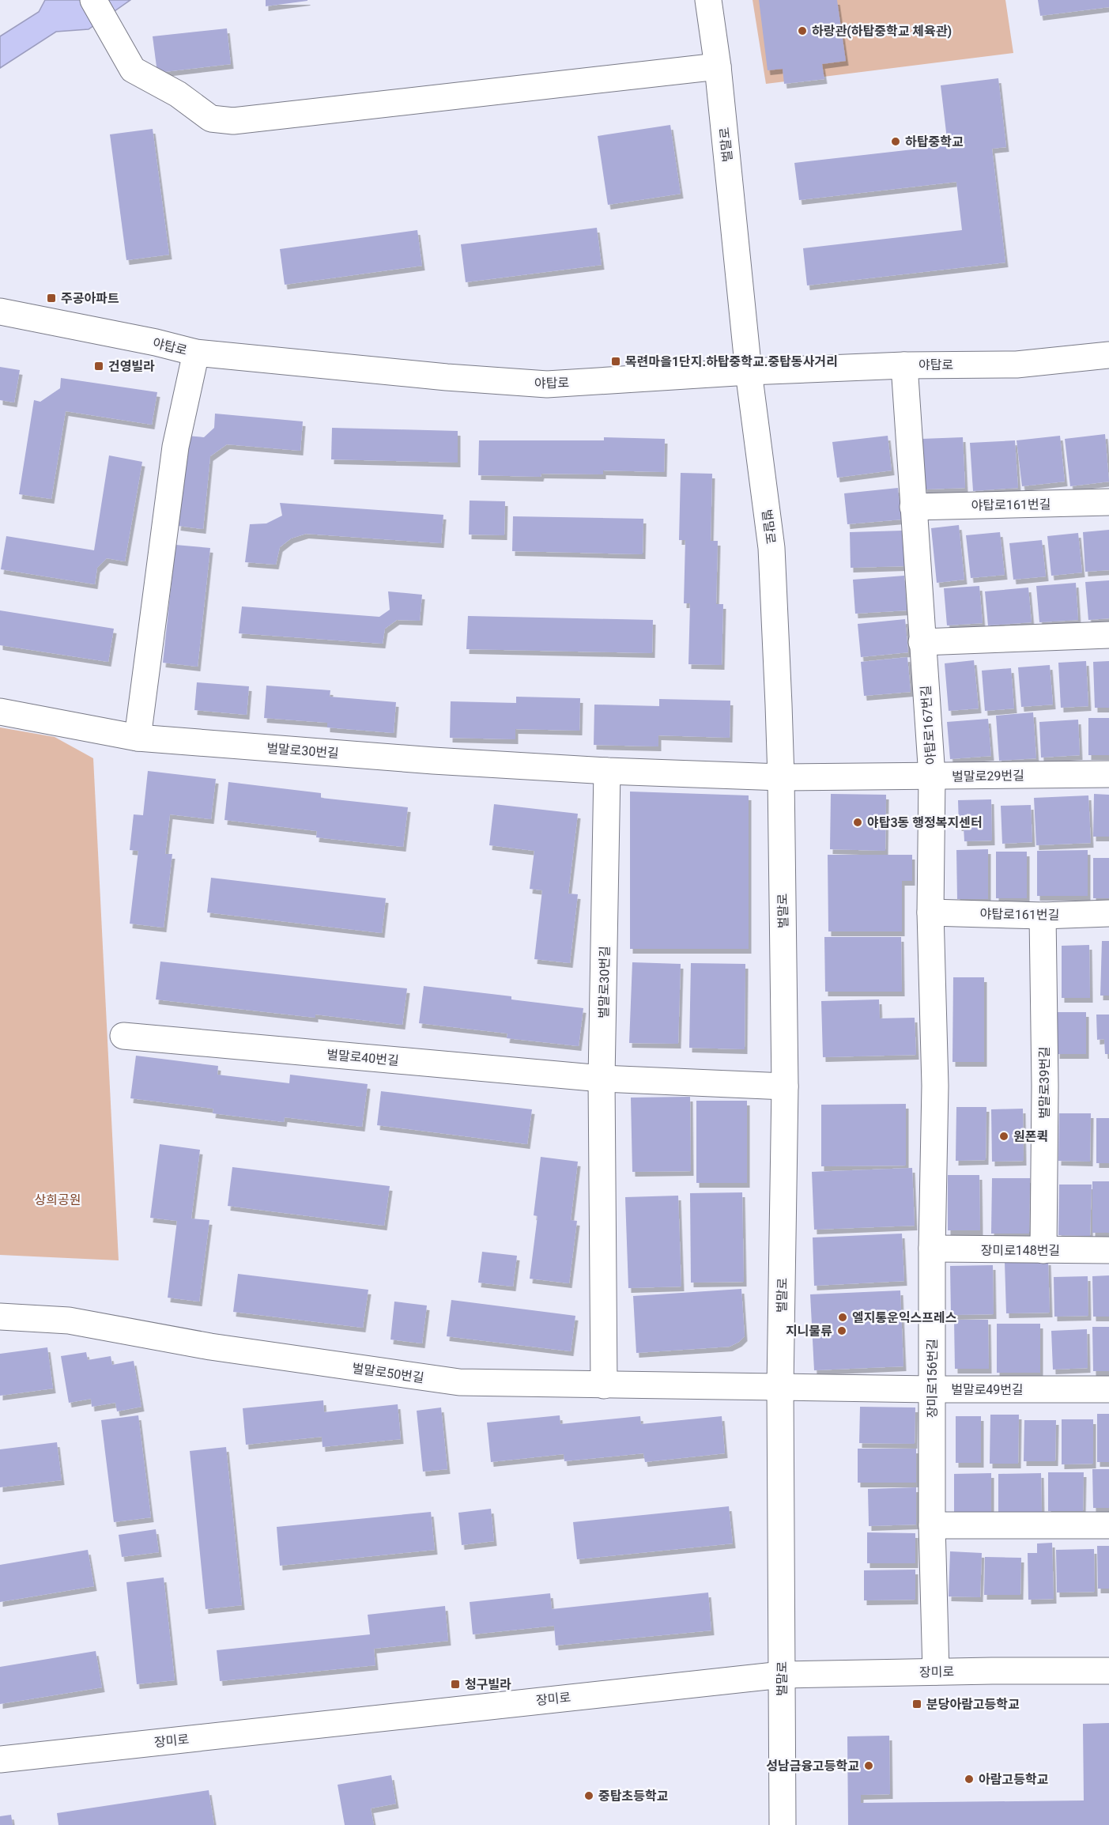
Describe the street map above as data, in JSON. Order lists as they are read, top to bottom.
{
  "streets": {
    "street": [
      "벌말로",
      "야탑로",
      "야탑로161번길",
      "야탑로167번길",
      "벌말로30번길",
      "벌말로29번길",
      "벌말로40번길",
      "벌말로39번길",
      "장미로148번길",
      "벌말로50번길",
      "장미로156번길",
      "벌말로49번길",
      "장미로"
    ]
  },
  "crossings": [
    ["벌말로", "야탑로"],
    ["벌말로", "벌말로30번길"],
    ["벌말로", "벌말로29번길"],
    ["벌말로", "벌말로40번길"],
    ["벌말로", "벌말로50번길"],
    ["벌말로", "벌말로49번길"],
    ["벌말로", "장미로"],
    ["야탑로", "야탑로167번길"],
    ["야탑로161번길", "야탑로167번길"],
    ["야탑로161번길", "벌말로39번길"],
    ["야탑로167번길", "벌말로29번길"],
    ["야탑로167번길", "장미로156번길"],
    ["벌말로30번길", "벌말로29번길"],
    ["벌말로30번길", "벌말로40번길"],
    ["벌말로39번길", "장미로148번길"],
    ["장미로148번길", "장미로156번길"],
    ["벌말로50번길", "벌말로49번길"],
    ["장미로156번길", "벌말로49번길"],
    ["장미로156번길", "장미로"]
  ],
  "parks": ["상희공원"],
  "places": {
    "other": [
      "하랑관(하탑중학교 체육관)",
      "하탑중학교",
      "야탑3동 행정복지센터",
      "원폰퀵",
      "엘지통운익스프레스",
      "지니물류",
      "성남금융고등학교",
      "아람고등학교",
      "중탑초등학교"
    ],
    "transit": [
      "주공아파트",
      "목련마을1단지.하탑중학교.중탑동사거리",
      "건영빌라",
      "청구빌라",
      "분당아람고등학교"
    ]
  }
}
